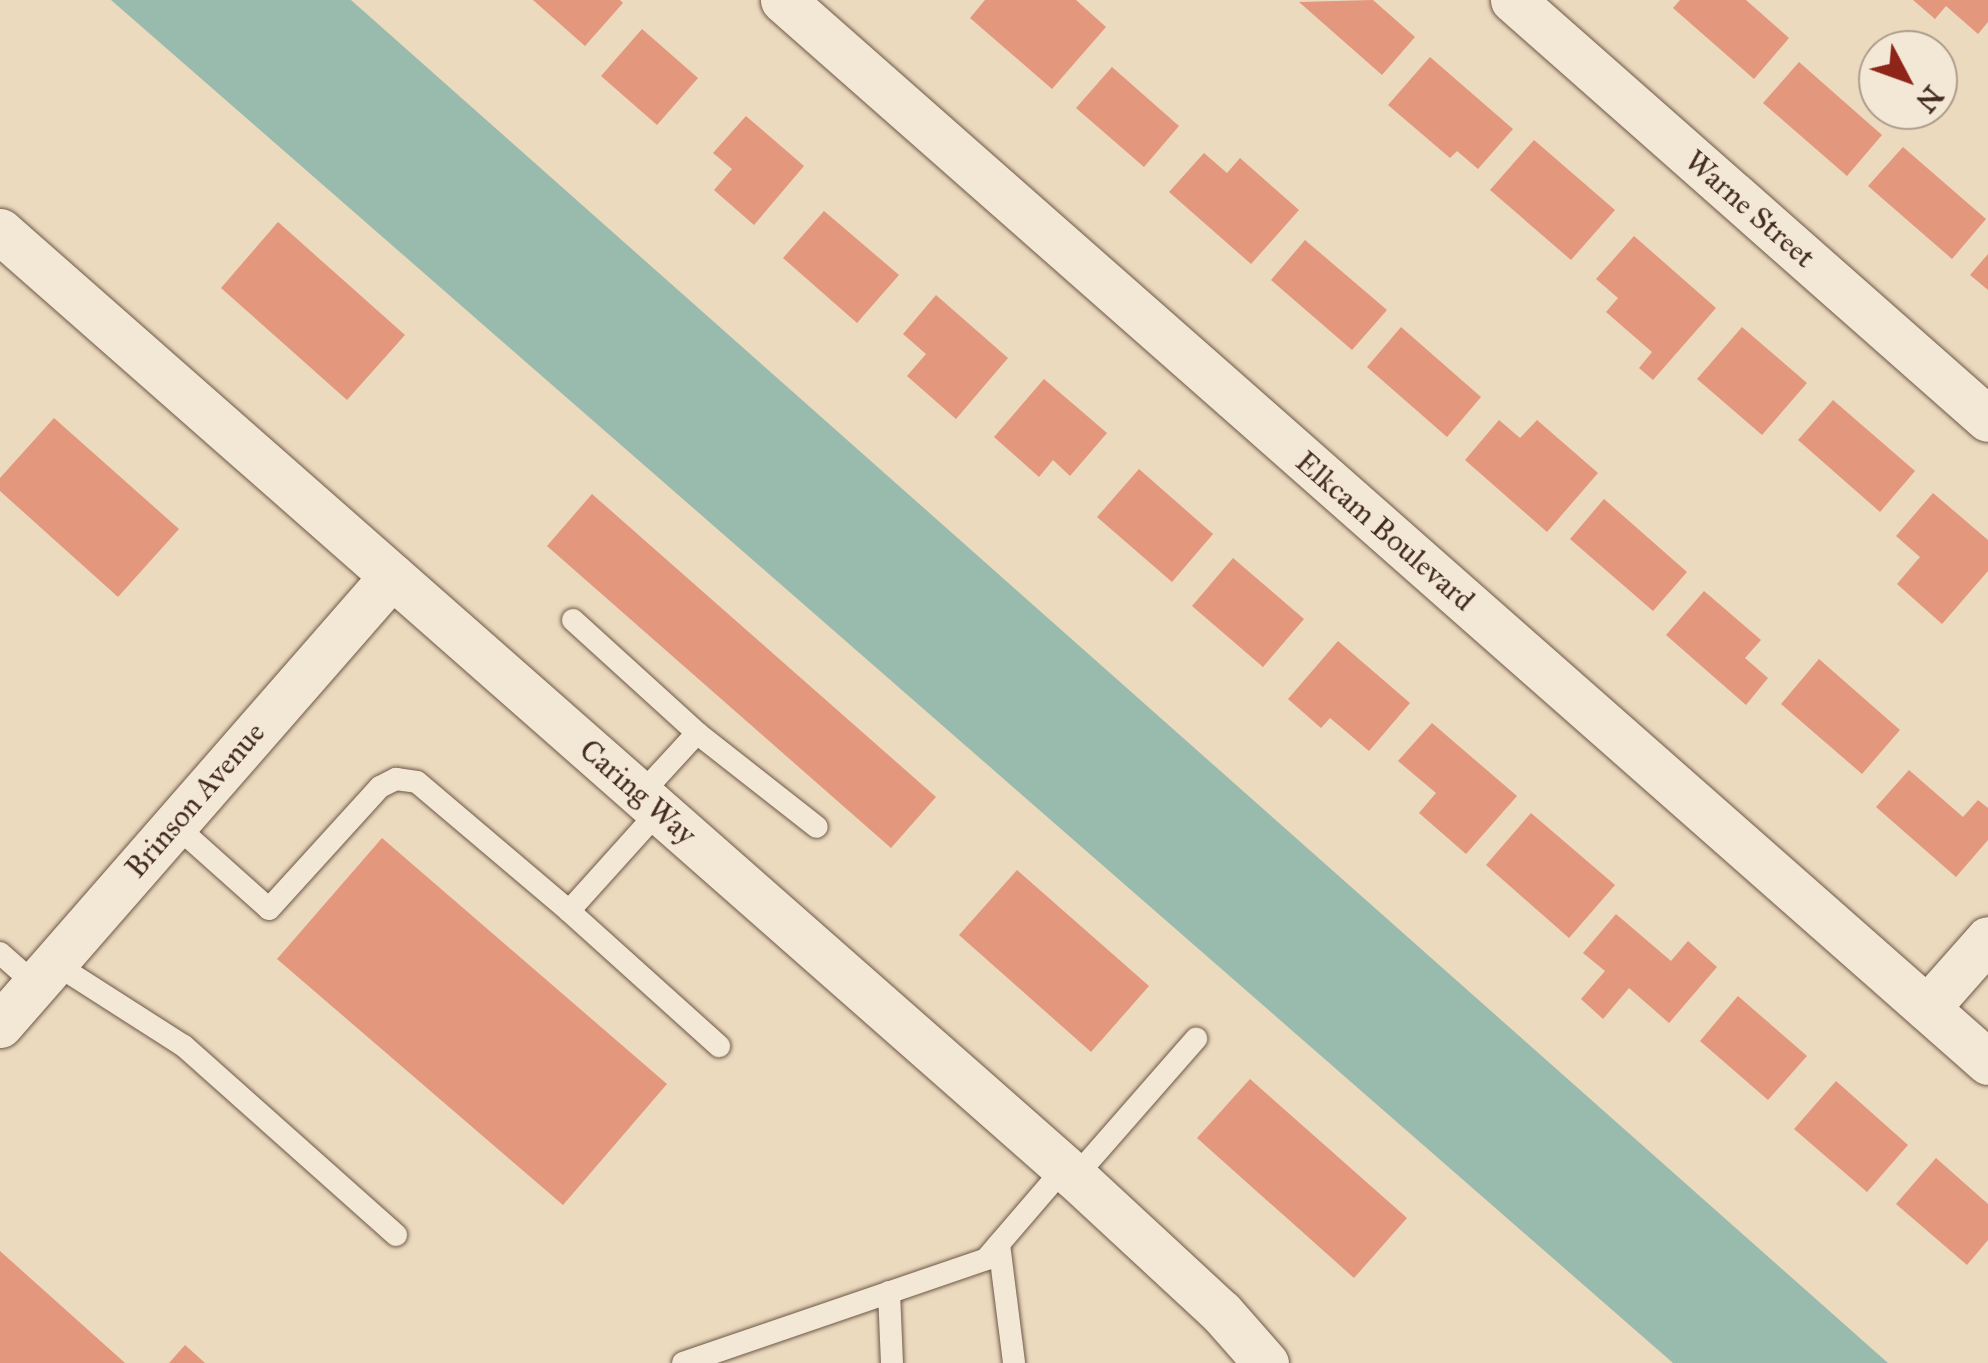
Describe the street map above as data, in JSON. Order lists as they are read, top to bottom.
{
  "streets": {
    "street": [
      "Warne Street",
      "Elkcam Boulevard",
      "Caring Way",
      "Brinson Avenue"
    ]
  },
  "crossings": [
    ["Caring Way", "Brinson Avenue"]
  ],
  "north": "bottom right"
}
